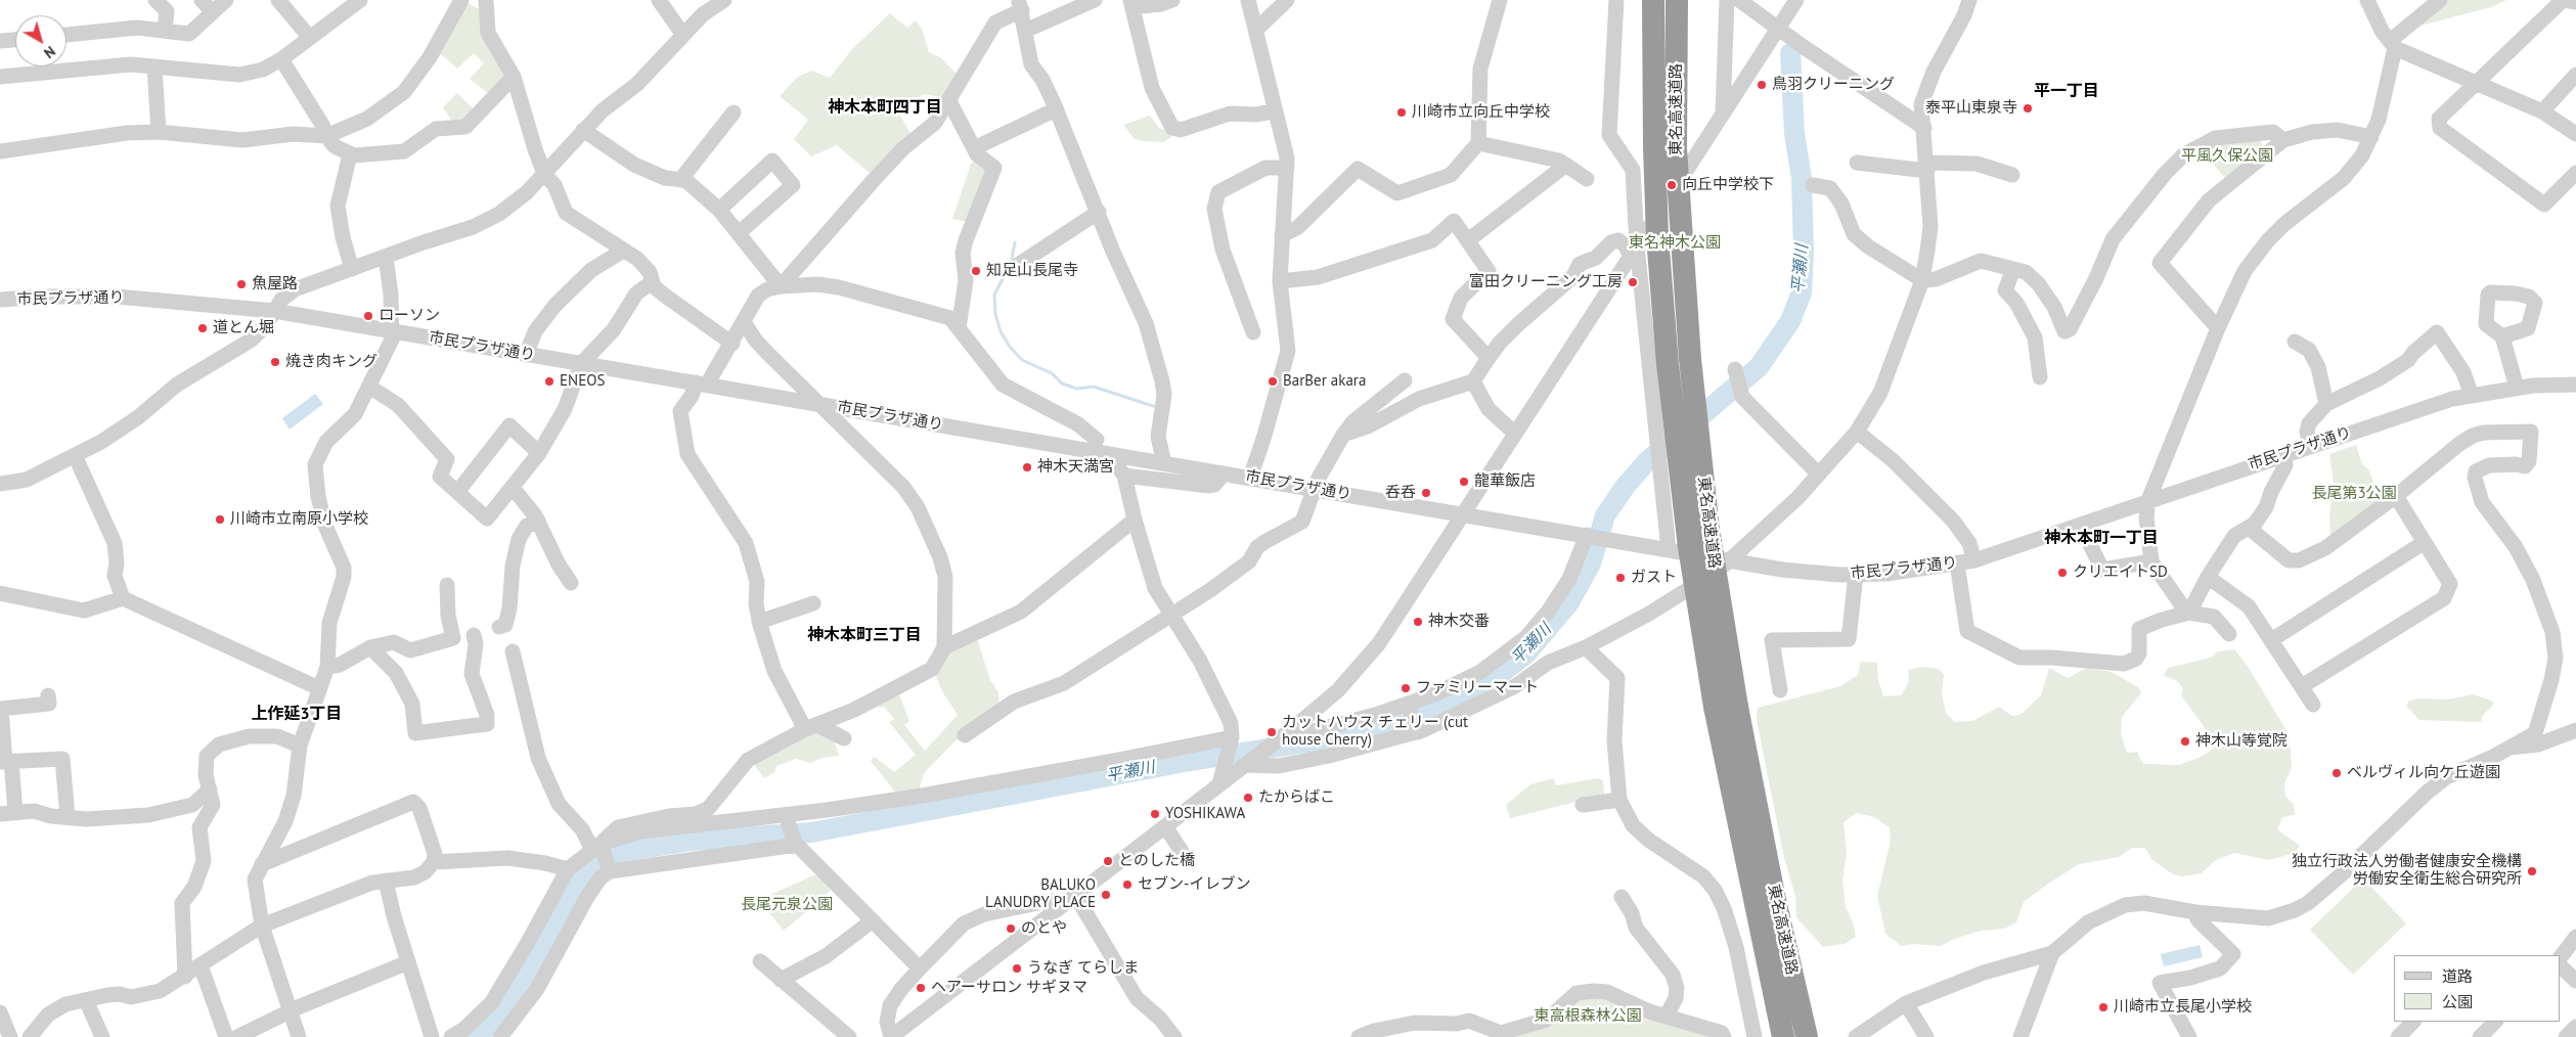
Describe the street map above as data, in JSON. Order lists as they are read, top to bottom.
{
  "streets": {
    "highway": ["東名高速道路"],
    "street": ["市民プラザ通り"]
  },
  "districts": [
    "平一丁目",
    "神木本町四丁目",
    "神木本町一丁目",
    "神木本町三丁目",
    "上作延3丁目"
  ],
  "water": ["平瀬川"],
  "parks": [
    "平風久保公園",
    "東名神木公園",
    "長尾第3公園",
    "長尾元泉公園",
    "東高根森林公園"
  ],
  "places": [
    "鳥羽クリーニング",
    "泰平山東泉寺",
    "川崎市立向丘中学校",
    "向丘中学校下",
    "知足山長尾寺",
    "富田クリーニング工房",
    "魚屋路",
    "ローソン",
    "道とん堀",
    "焼き肉キング",
    "ENEOS",
    "BarBer akara",
    "神木天満宮",
    "龍華飯店",
    "呑呑",
    "川崎市立南原小学校",
    "クリエイトSD",
    "ガスト",
    "神木交番",
    "ファミリーマート",
    "カットハウス チェリー (cut house Cherry)",
    "神木山等覚院",
    "ベルヴィル向ケ丘遊園",
    "たからばこ",
    "YOSHIKAWA",
    "とのした橋",
    "独立行政法人労働者健康安全機構 労働安全衛生総合研究所",
    "セブン-イレブン",
    "BALUKO LANUDRY PLACE",
    "のとや",
    "うなぎ てらしま",
    "ヘアーサロン サギヌマ",
    "川崎市立長尾小学校"
  ],
  "legend": ["道路", "公園"],
  "north": "bottom right"
}
